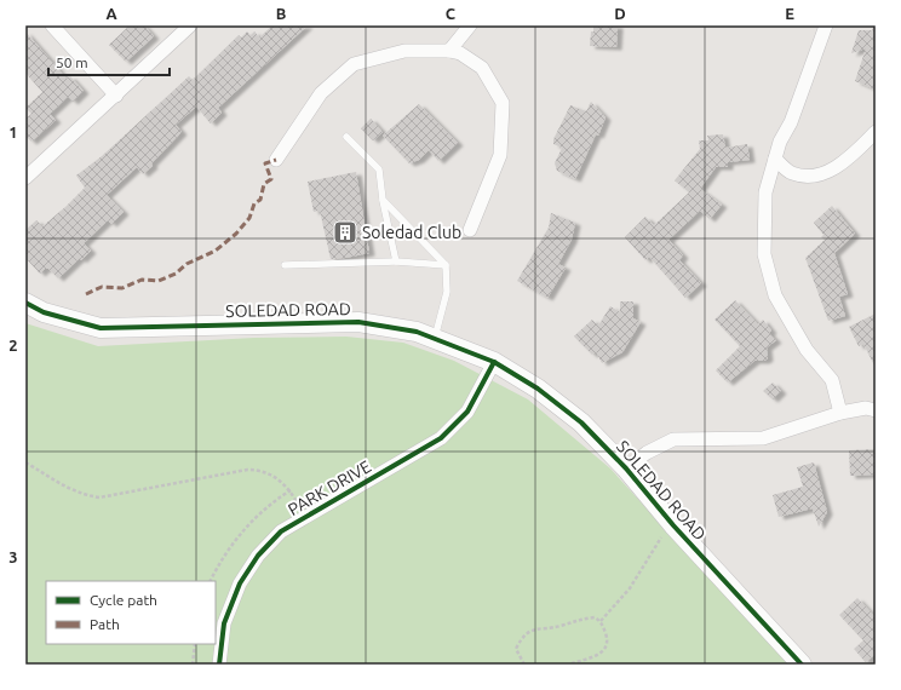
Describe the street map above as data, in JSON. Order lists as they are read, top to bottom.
{
  "streets": {
    "street": ["SOLEDAD ROAD", "PARK DRIVE"]
  },
  "crossings": [
    ["SOLEDAD ROAD", "PARK DRIVE"]
  ],
  "places": {
    "building": ["Soledad Club"]
  },
  "legend": ["Cycle path", "Path"],
  "scale_bar": "50 m",
  "grid": {
    "columns": [
      "A",
      "B",
      "C",
      "D",
      "E"
    ],
    "rows": ["1", "2", "3"]
  }
}
